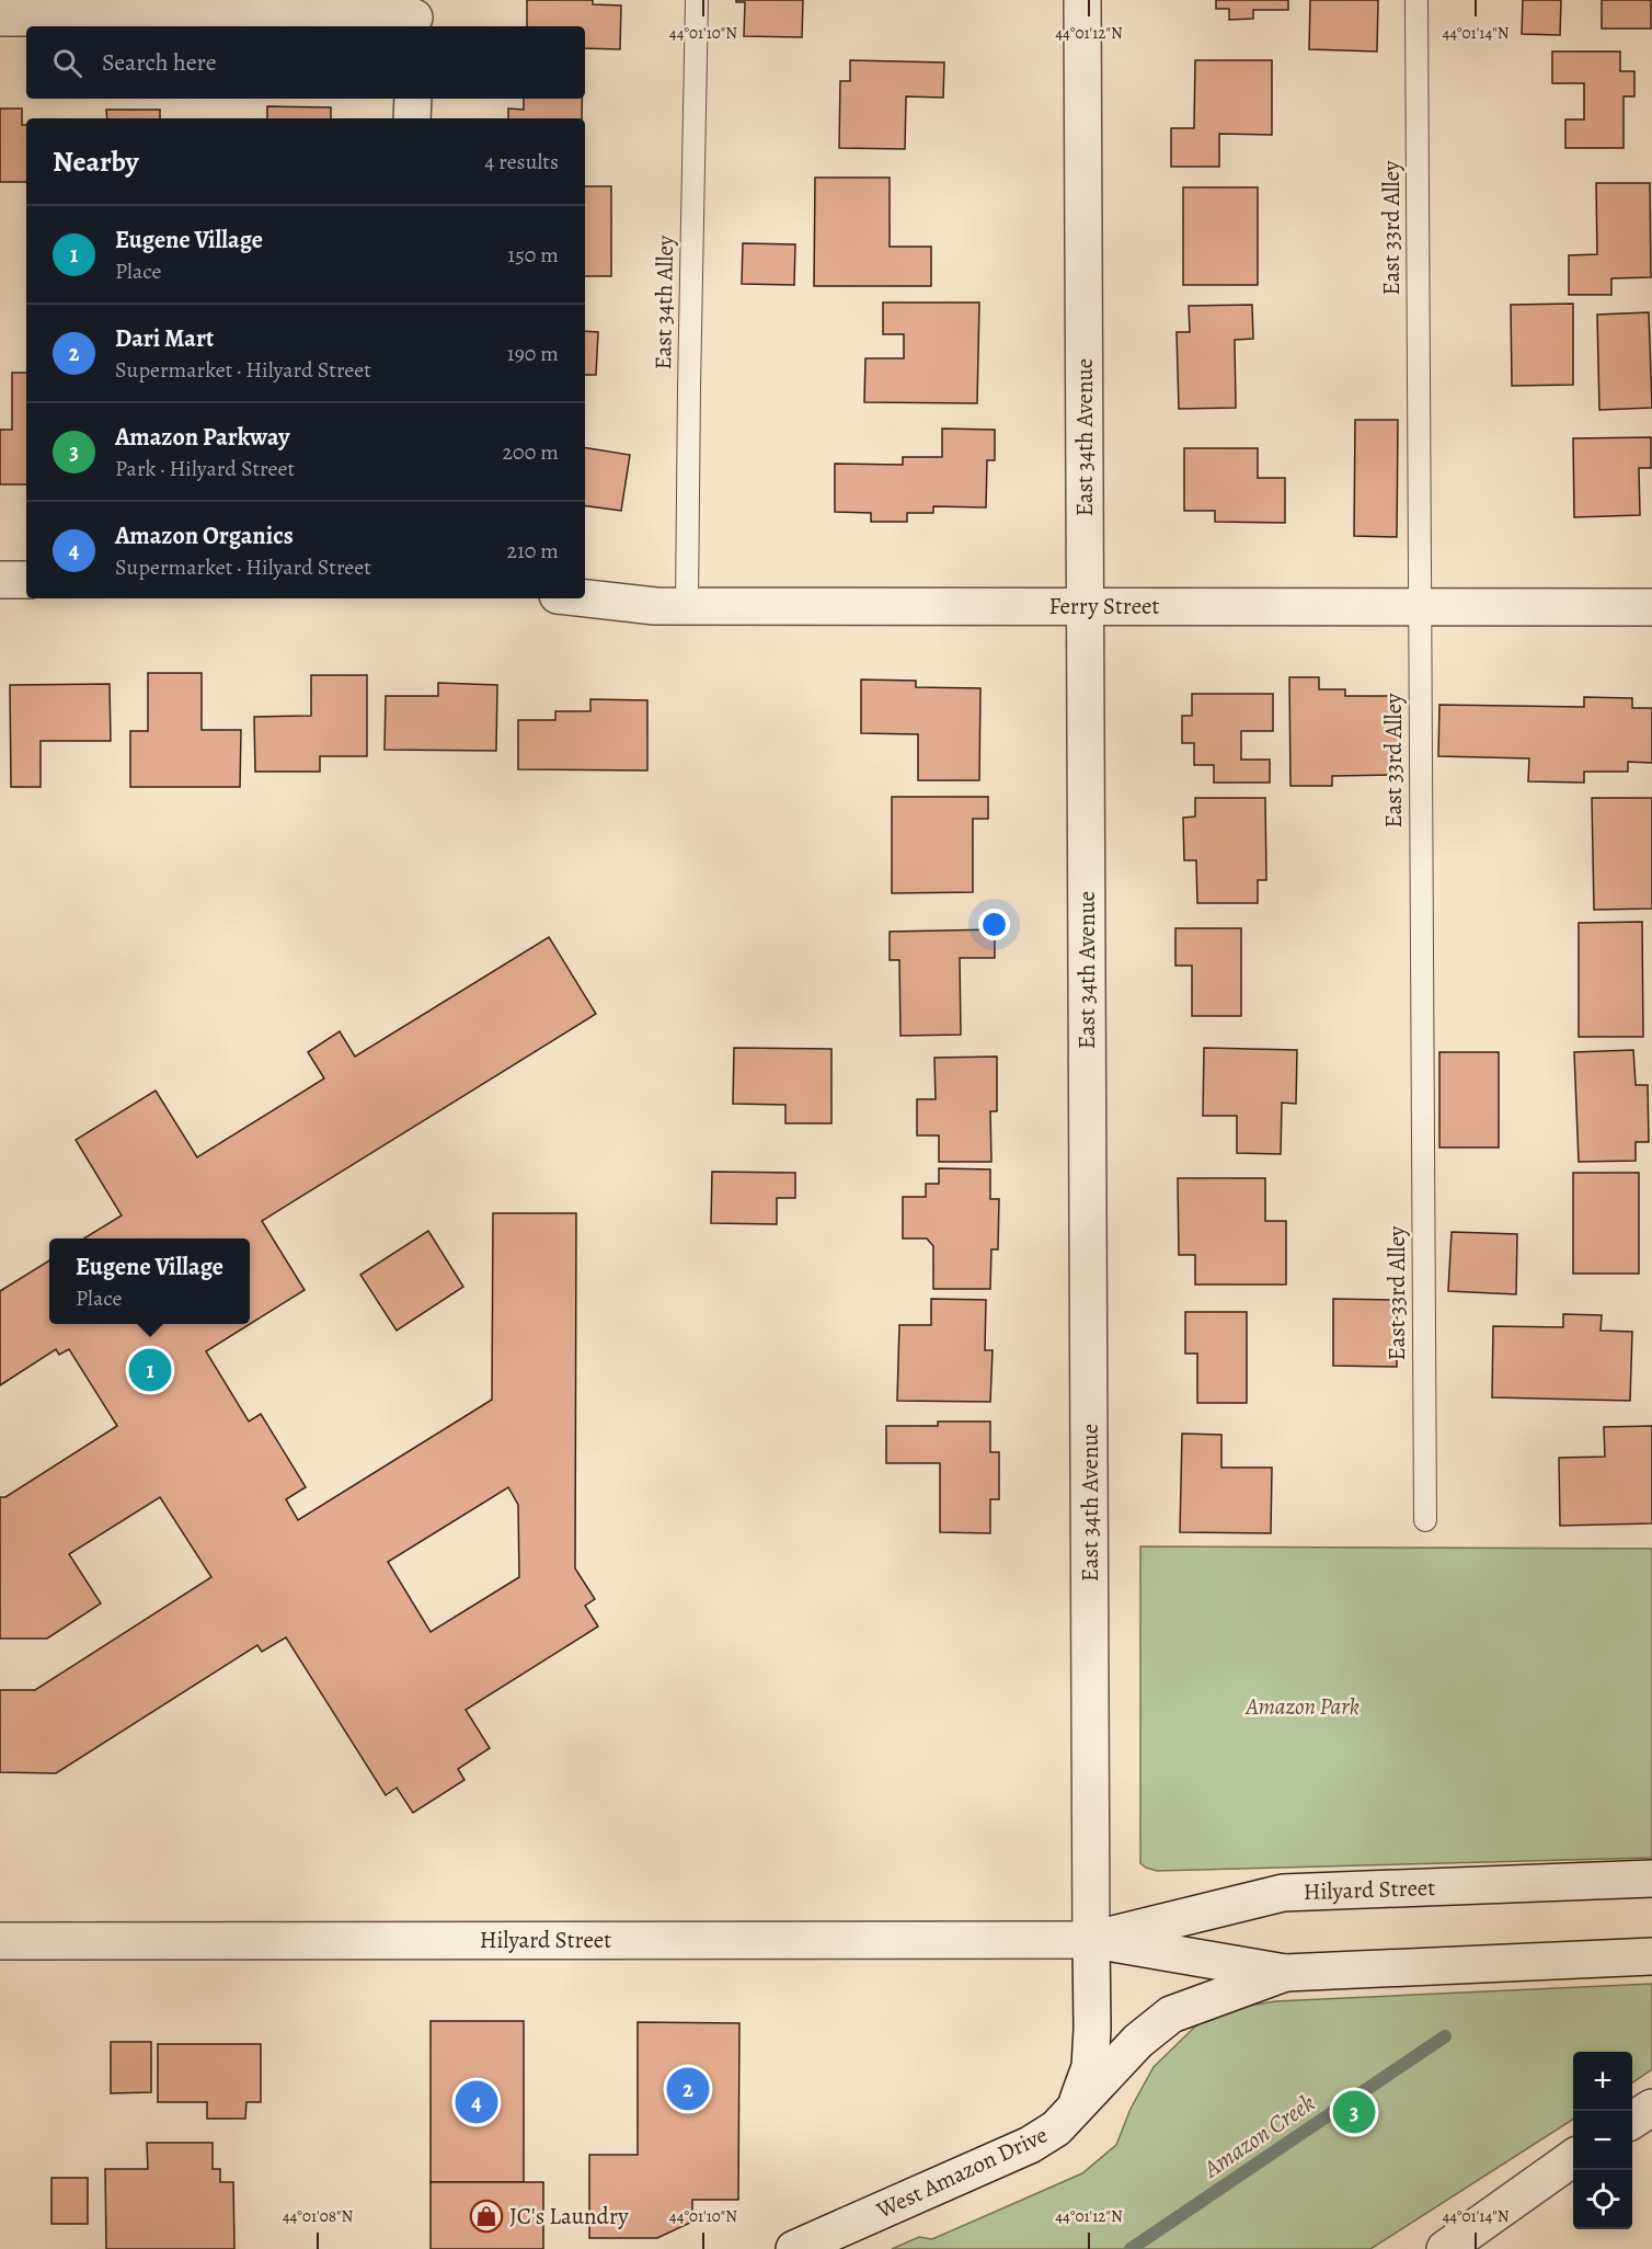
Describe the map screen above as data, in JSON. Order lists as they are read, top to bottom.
{
  "streets": {
    "street": [
      "East 34th Avenue",
      "Ferry Street",
      "Hilyard Street",
      "West Amazon Drive"
    ],
    "lane": ["East 33rd Alley", "East 34th Alley"]
  },
  "crossings": [
    ["East 33rd Alley", "Ferry Street"],
    ["East 34th Alley", "Ferry Street"],
    ["East 34th Avenue", "Ferry Street"],
    ["East 34th Avenue", "Hilyard Street"],
    ["East 34th Avenue", "West Amazon Drive"],
    ["Hilyard Street", "West Amazon Drive"]
  ],
  "water": ["Amazon Creek"],
  "parks": ["Amazon Park"],
  "places": {
    "shop": ["JC's Laundry"]
  },
  "page": {
    "search": "Search here",
    "heading": ["Nearby", "4 results"],
    "list": [
      {
        "mark": "1",
        "name": "Eugene Village",
        "note": "Place",
        "value": "150 m"
      },
      {
        "mark": "2",
        "name": "Dari Mart",
        "note": "Supermarket · Hilyard Street",
        "value": "190 m"
      },
      {
        "mark": "3",
        "name": "Amazon Parkway",
        "note": "Park · Hilyard Street",
        "value": "200 m"
      },
      {
        "mark": "4",
        "name": "Amazon Organics",
        "note": "Supermarket · Hilyard Street",
        "value": "210 m"
      }
    ],
    "popup": ["Eugene Village", "Place"],
    "pins": [
      "1",
      "2",
      "4",
      "3"
    ],
    "map_buttons": ["+", "−"]
  },
  "coordinates": [
    "44°01'10\"N",
    "44°01'12\"N",
    "44°01'14\"N",
    "44°01'08\"N"
  ]
}
